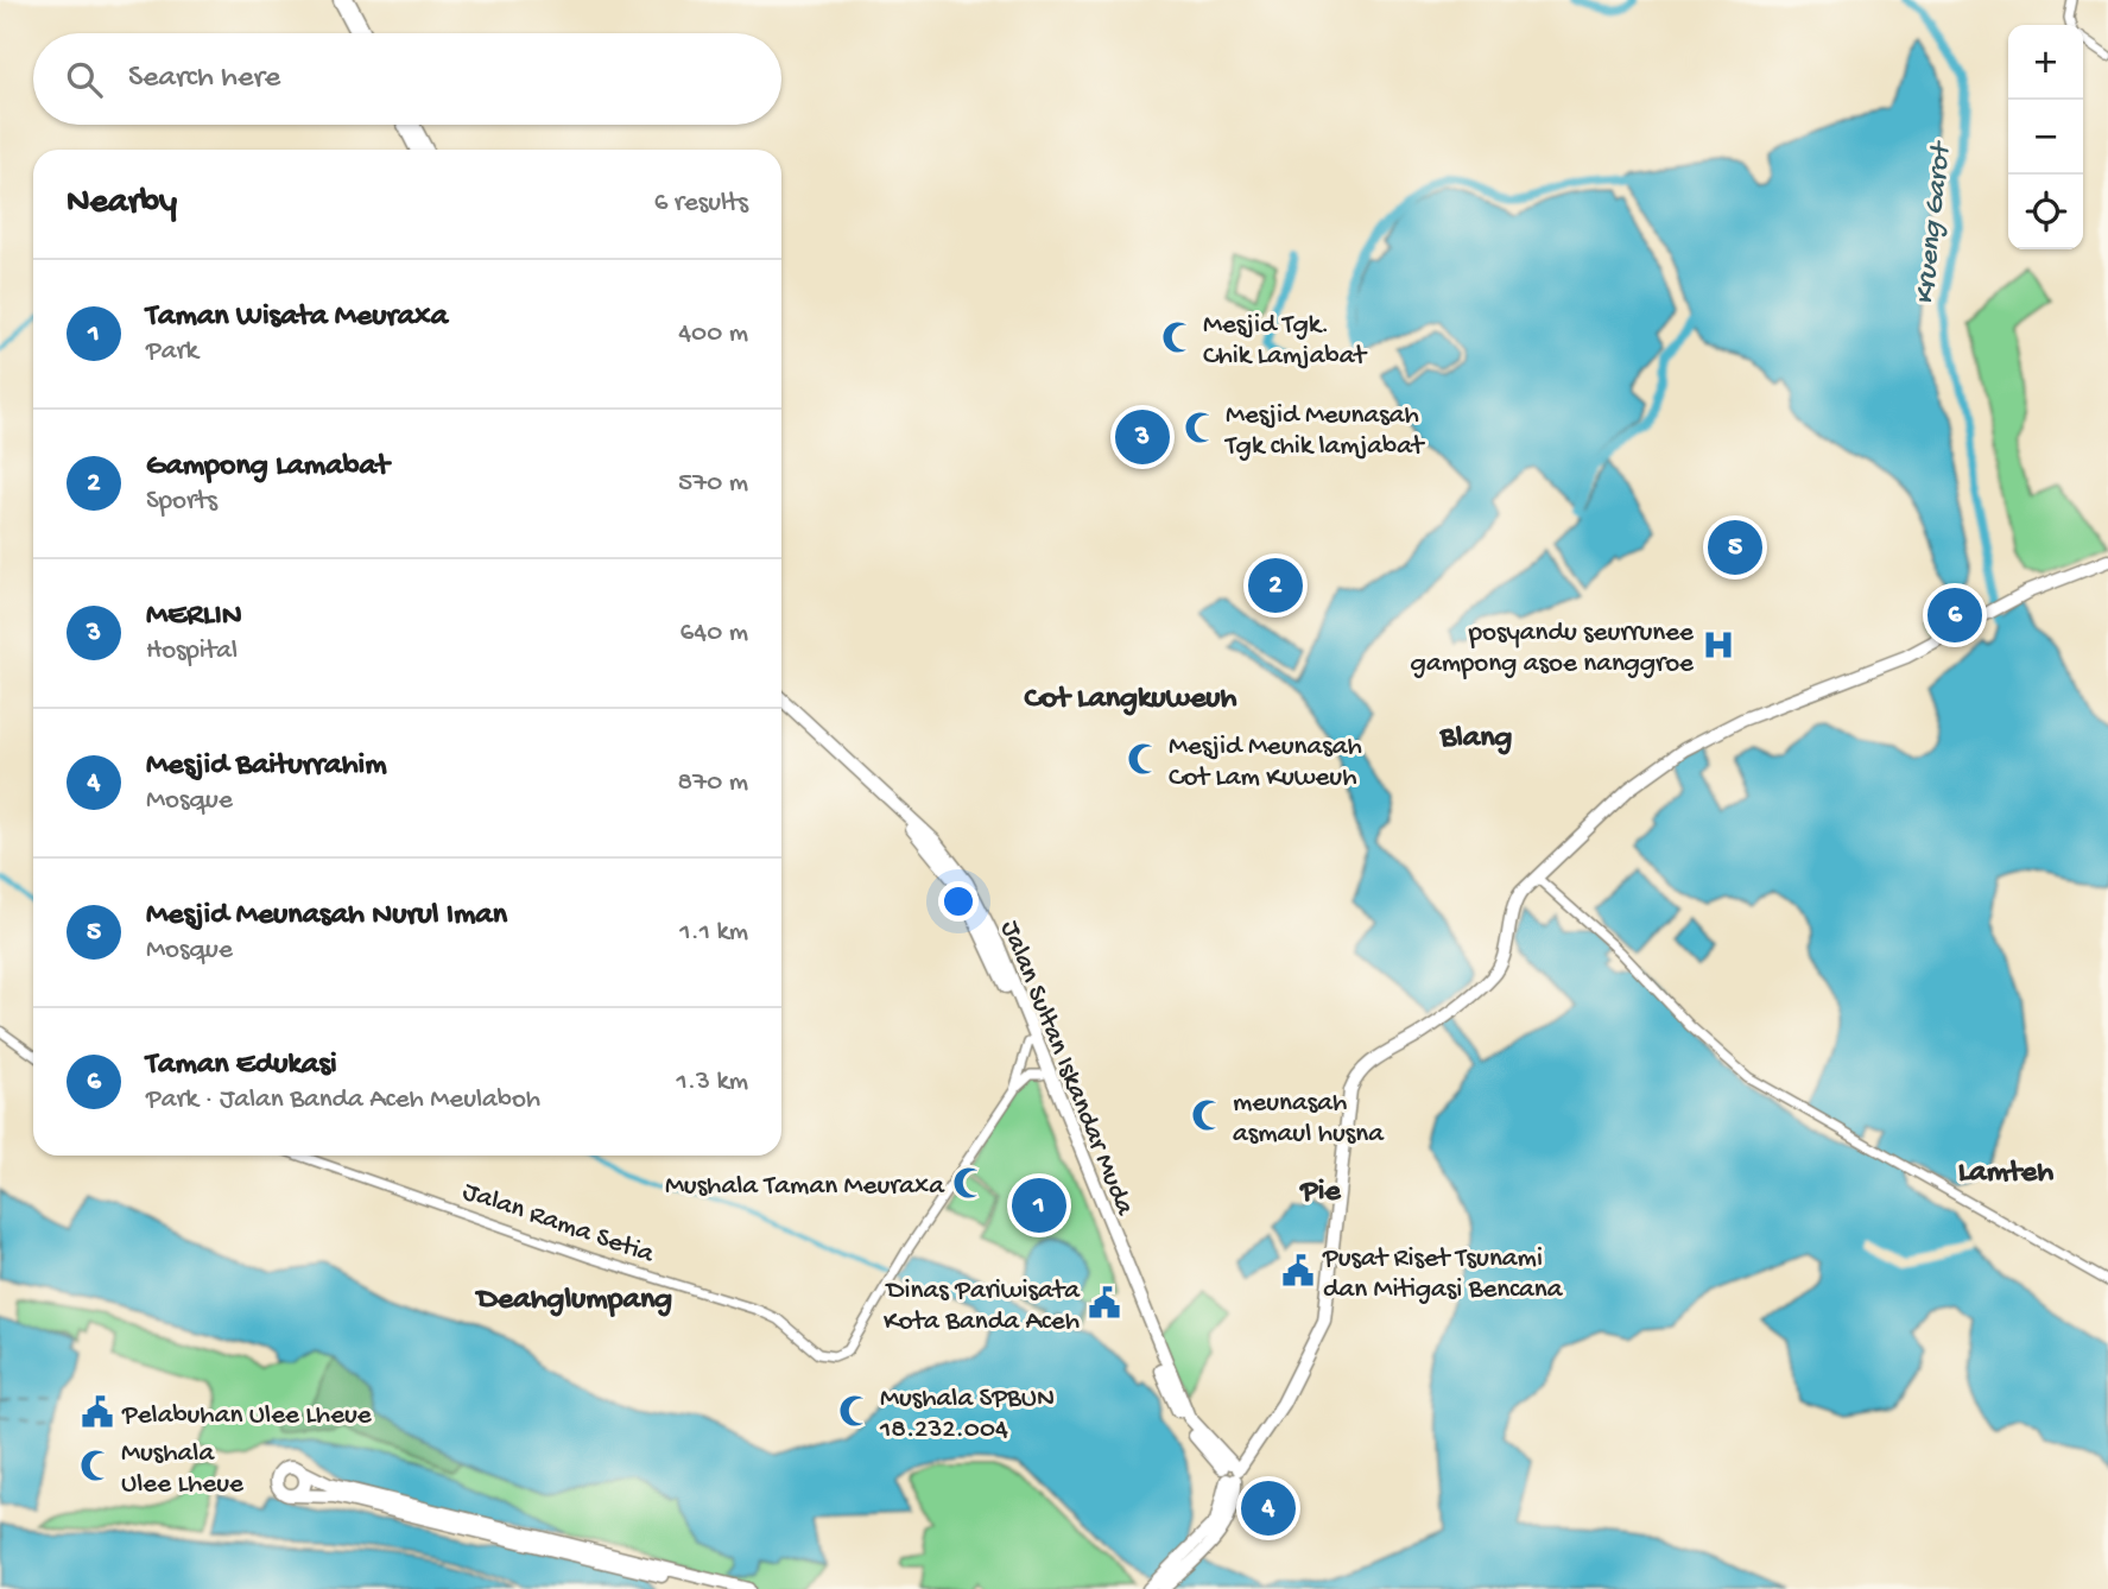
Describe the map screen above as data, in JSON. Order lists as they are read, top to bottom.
{
  "streets": {
    "highway": ["Jalan Sultan Iskandar Muda"],
    "street": ["Jalan Rama Setia"]
  },
  "districts": [
    "Cot Langkuweuh",
    "Blang",
    "Lamteh",
    "Pie",
    "Deahglumpang"
  ],
  "water": ["Krueng Garot"],
  "places": {
    "mosque": [
      "Mesjid Tgk. Chik Lamjabat",
      "Mesjid Meunasah Tgk chik lamjabat",
      "Mesjid Meunasah Cot Lam Kuweuh",
      "meunasah asmaul husna",
      "Mushala Taman Meuraxa",
      "Mushala SPBUN 18.232.004",
      "Mushala Ulee Lheue"
    ],
    "hospital": ["posyandu seurrunee gampong asoe nanggroe"],
    "public building": ["Pusat Riset Tsunami dan Mitigasi Bencana", "Dinas Pariwisata Kota Banda Aceh", "Pelabuhan Ulee Lheue"]
  },
  "page": {
    "map_buttons": ["+", "−"],
    "search": "Search here",
    "heading": ["Nearby", "6 results"],
    "list": [
      {
        "mark": "1",
        "name": "Taman Wisata Meuraxa",
        "note": "Park",
        "value": "400 m"
      },
      {
        "mark": "2",
        "name": "Gampong Lamabat",
        "note": "Sports",
        "value": "570 m"
      },
      {
        "mark": "3",
        "name": "MERLIN",
        "note": "Hospital",
        "value": "640 m"
      },
      {
        "mark": "4",
        "name": "Mesjid Baiturrahim",
        "note": "Mosque",
        "value": "870 m"
      },
      {
        "mark": "5",
        "name": "Mesjid Meunasah Nurul Iman",
        "note": "Mosque",
        "value": "1.1 km"
      },
      {
        "mark": "6",
        "name": "Taman Edukasi",
        "note": "Park · Jalan Banda Aceh Meulaboh",
        "value": "1.3 km"
      }
    ],
    "pins": [
      "3",
      "5",
      "2",
      "6",
      "1",
      "4"
    ]
  }
}
